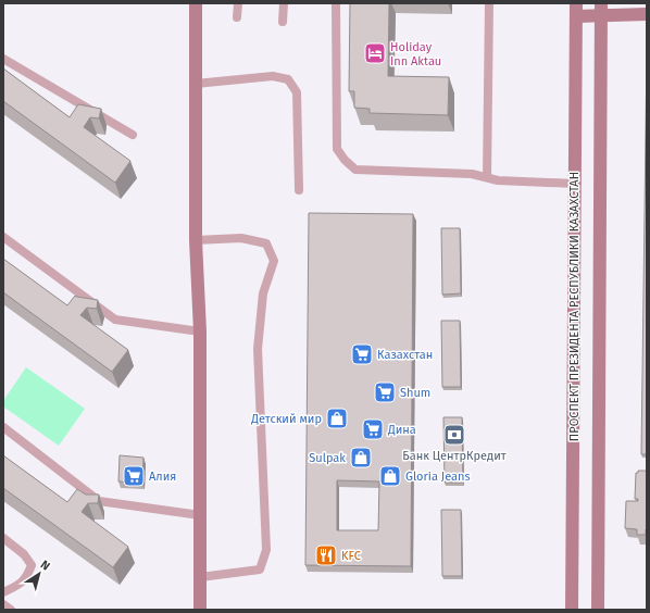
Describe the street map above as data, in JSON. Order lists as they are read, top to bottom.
{
  "streets": {
    "main road": ["ПРОСПЕКТ ПРЕЗИДЕНТА РЕСПУБЛИКИ КАЗАХСТАН"]
  },
  "places": {
    "hotel": ["Holiday Inn Aktau"],
    "supermarket": [
      "Казахстан",
      "Shum",
      "Дина",
      "Алия"
    ],
    "shop": ["Детский мир", "Sulpak", "Gloria Jeans"],
    "bank": ["Банк ЦентрКредит"],
    "restaurant": ["KFC"]
  },
  "north": "top right"
}
